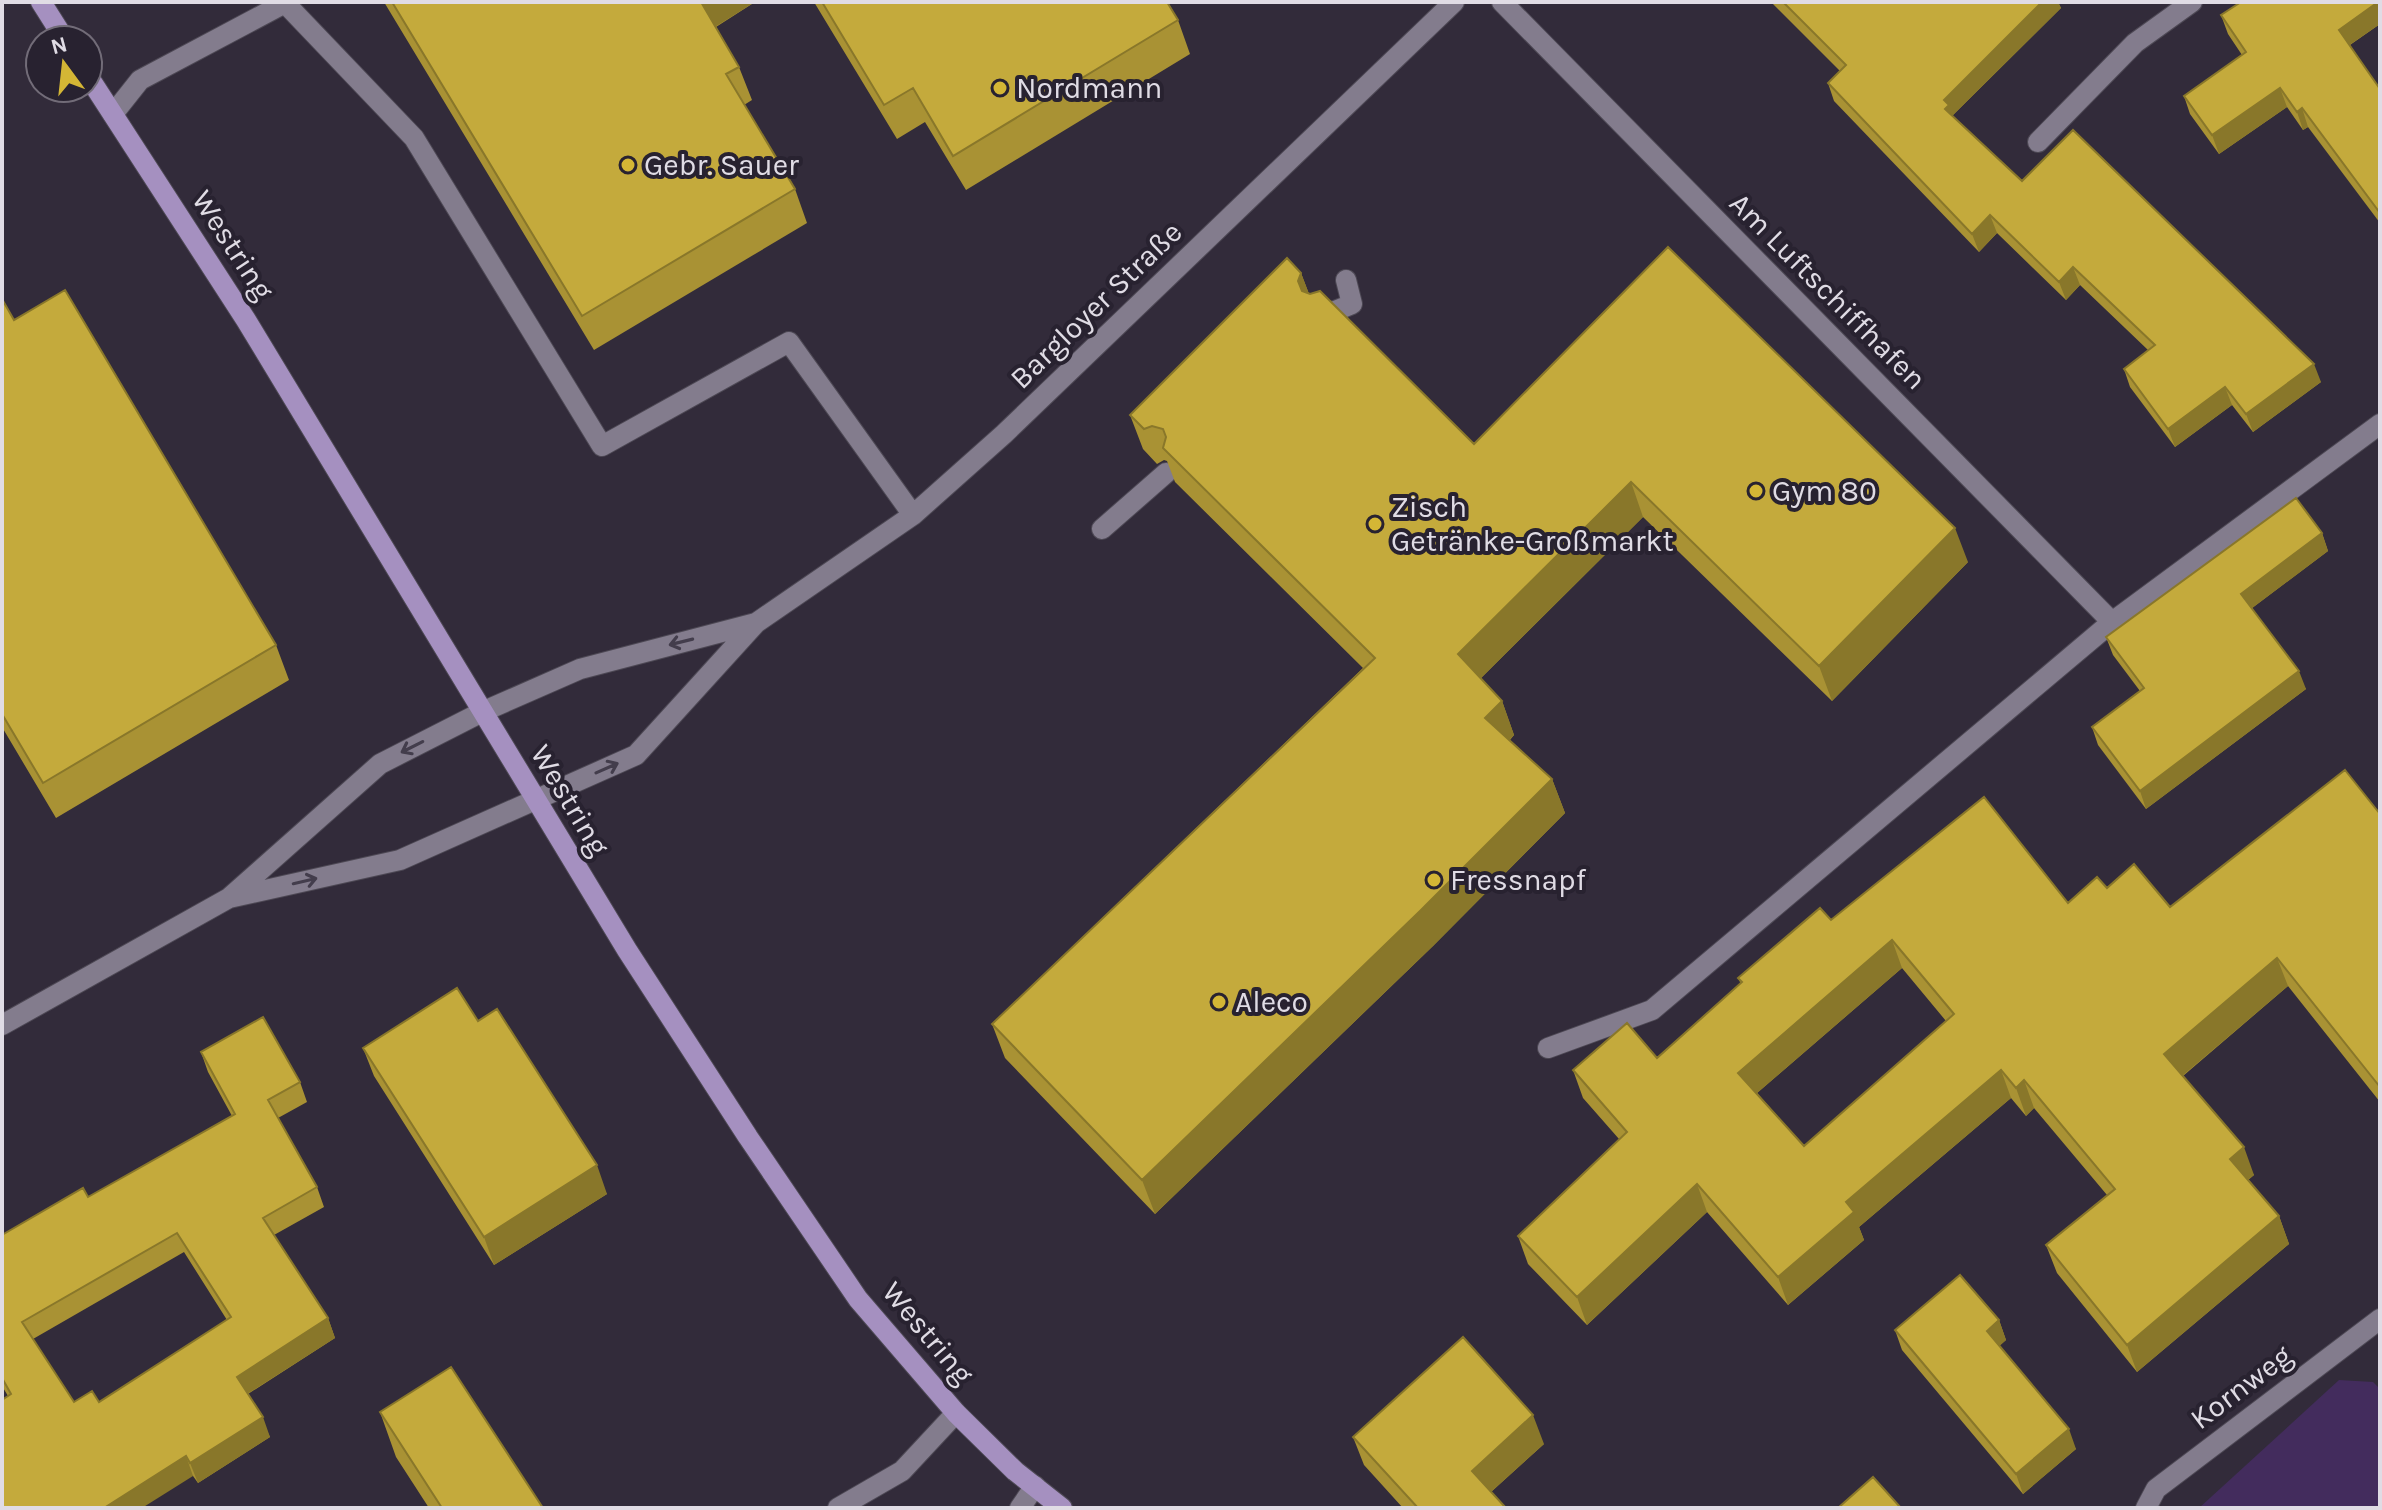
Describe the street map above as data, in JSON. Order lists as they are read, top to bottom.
{
  "streets": {
    "main road": ["Westring"],
    "street": ["Am Luftschiffhafen", "Bargloyer Straße", "Kornweg"]
  },
  "crossings": [
    ["Westring", "Bargloyer Straße"]
  ],
  "places": [
    "Nordmann",
    "Gebr. Sauer",
    "Gym 80",
    "Zisch Getränke-Großmarkt",
    "Fressnapf",
    "Aleco"
  ],
  "north": "top"
}
